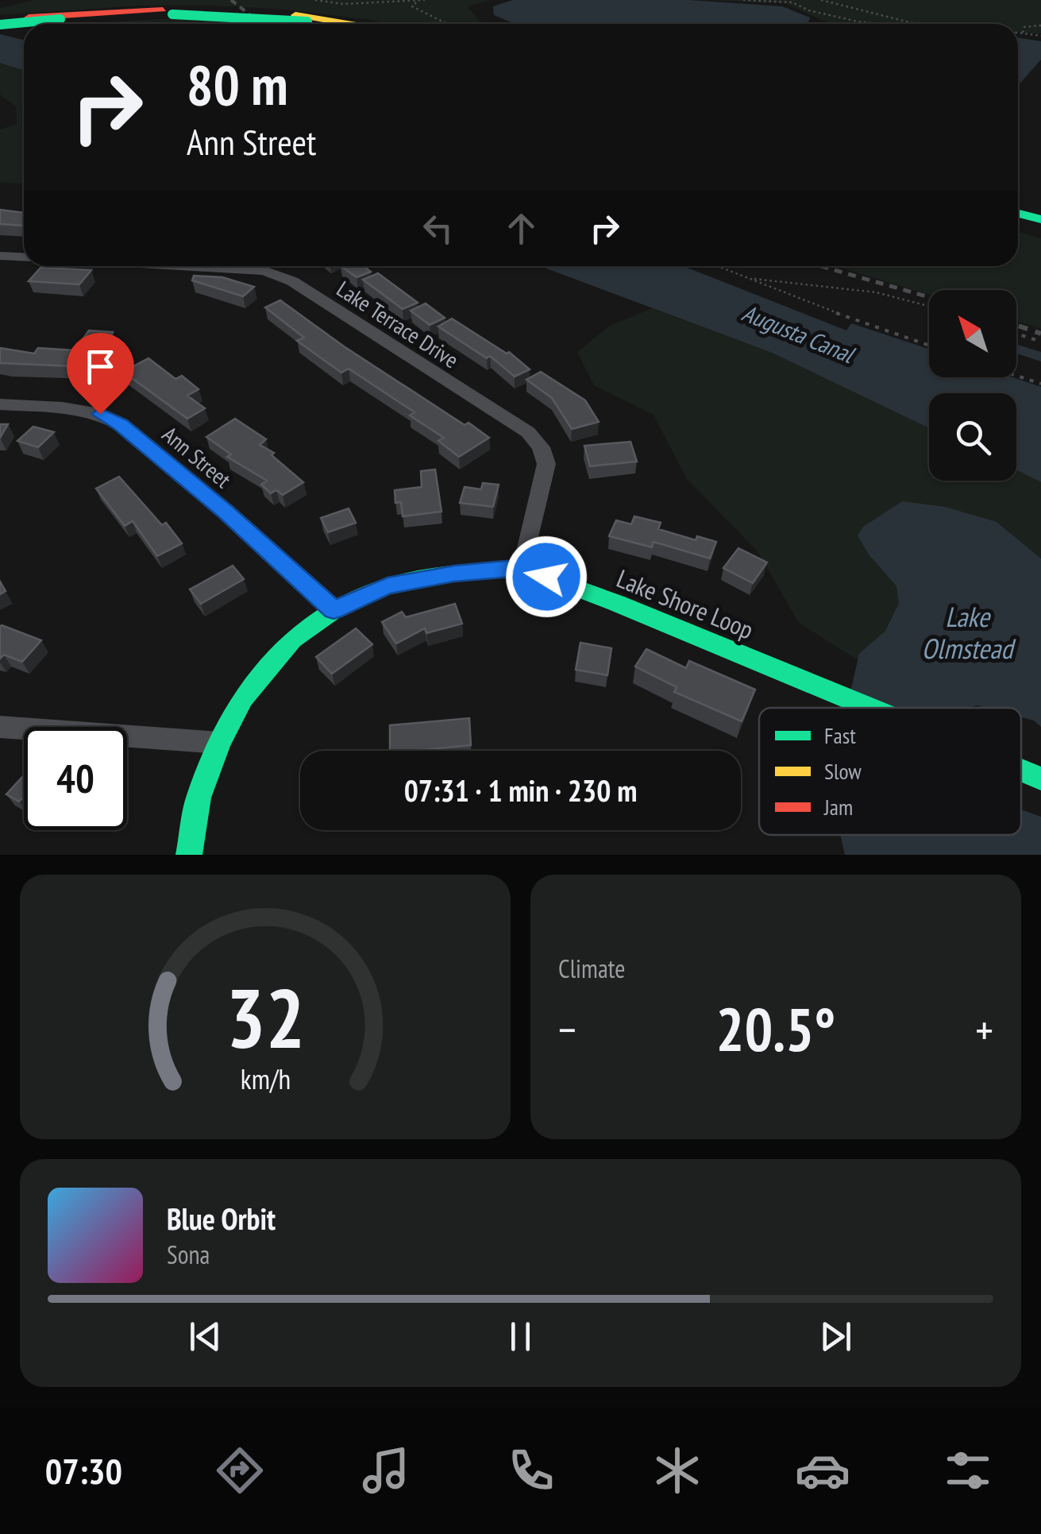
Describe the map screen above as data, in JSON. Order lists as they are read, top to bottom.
{
  "streets": {
    "main road": ["Lake Shore Loop"],
    "street": ["Lake Terrace Drive", "Ann Street"]
  },
  "crossings": [
    ["Lake Terrace Drive", "Lake Shore Loop"],
    ["Ann Street", "Lake Shore Loop"]
  ],
  "water": ["Augusta Canal", "Lake Olmstead"],
  "legend": ["Fast", "Slow", "Jam"],
  "north": "top left",
  "page": {
    "turn": ["80 m", "Ann Street"],
    "limit": "40",
    "trip": "07:31 · 1 min · 230 m",
    "tile": "Climate",
    "heat": ["−", "20.5°", "+"],
    "song": ["Blue Orbit", "Sona"],
    "tabs": "07:30",
    "gauge": ["32", "km/h"]
  }
}
